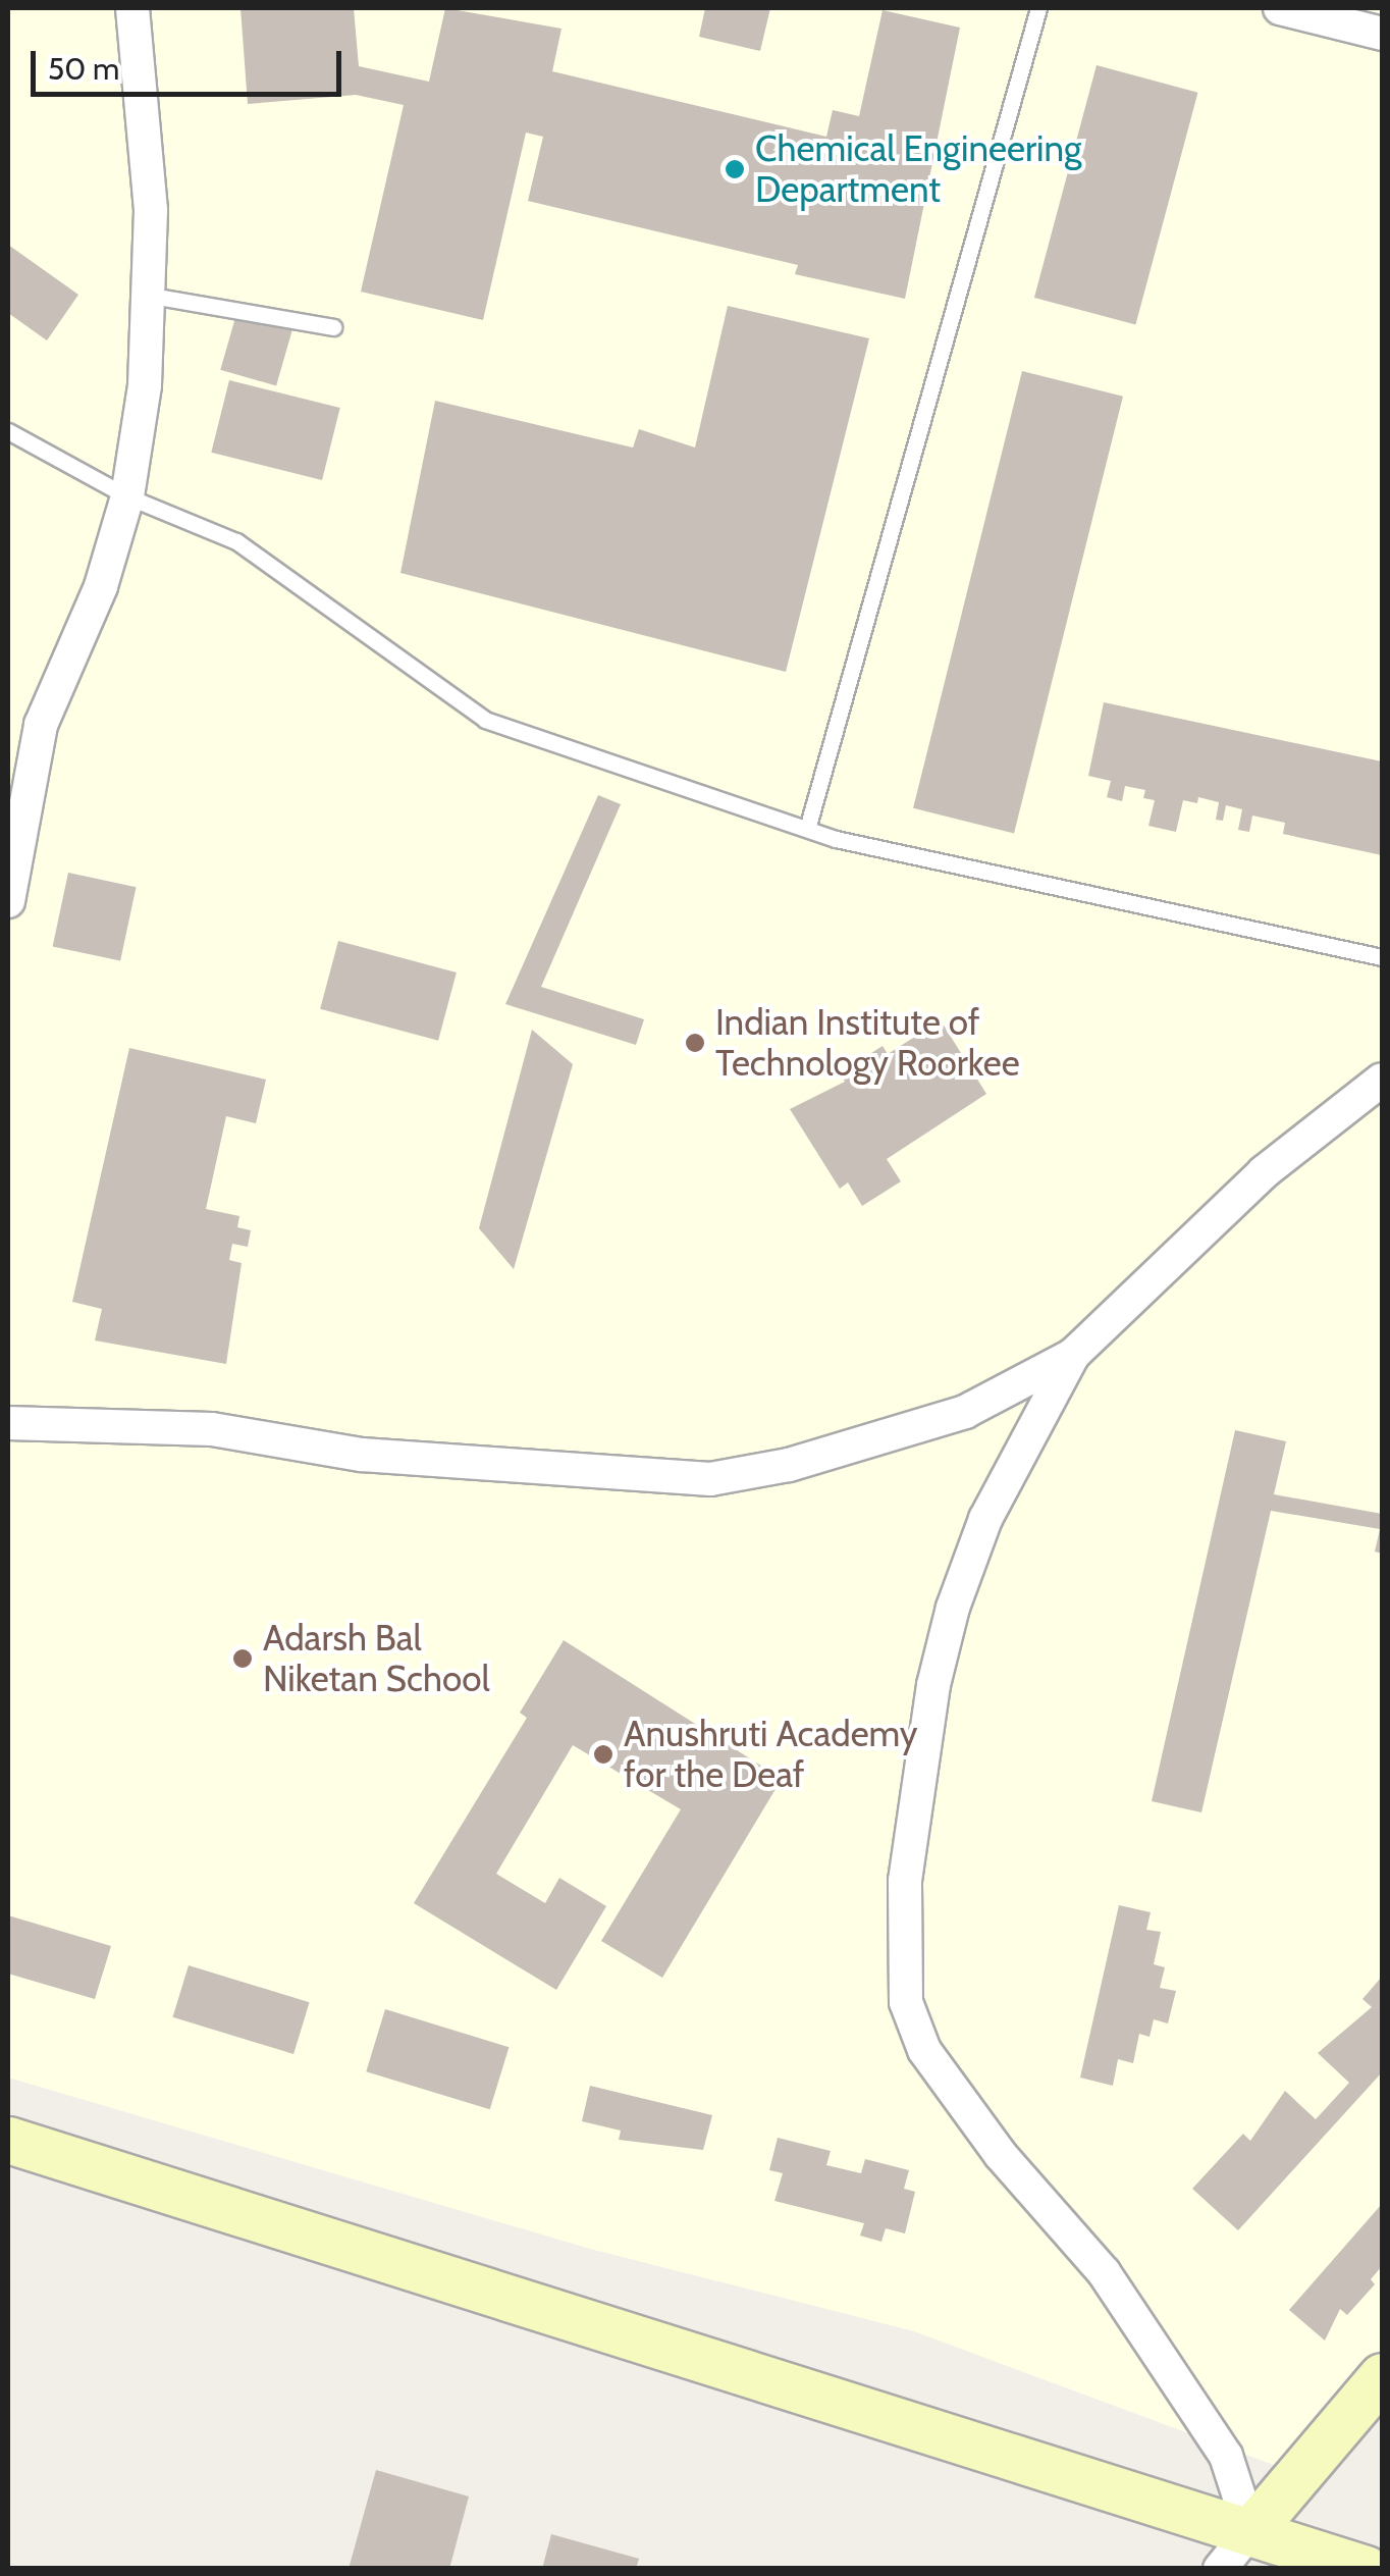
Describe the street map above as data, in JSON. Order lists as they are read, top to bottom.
{
  "places": [
    "Chemical Engineering Department",
    "Indian Institute of Technology Roorkee",
    "Adarsh Bal Niketan School",
    "Anushruti Academy for the Deaf"
  ],
  "scale_bar": "50 m"
}
